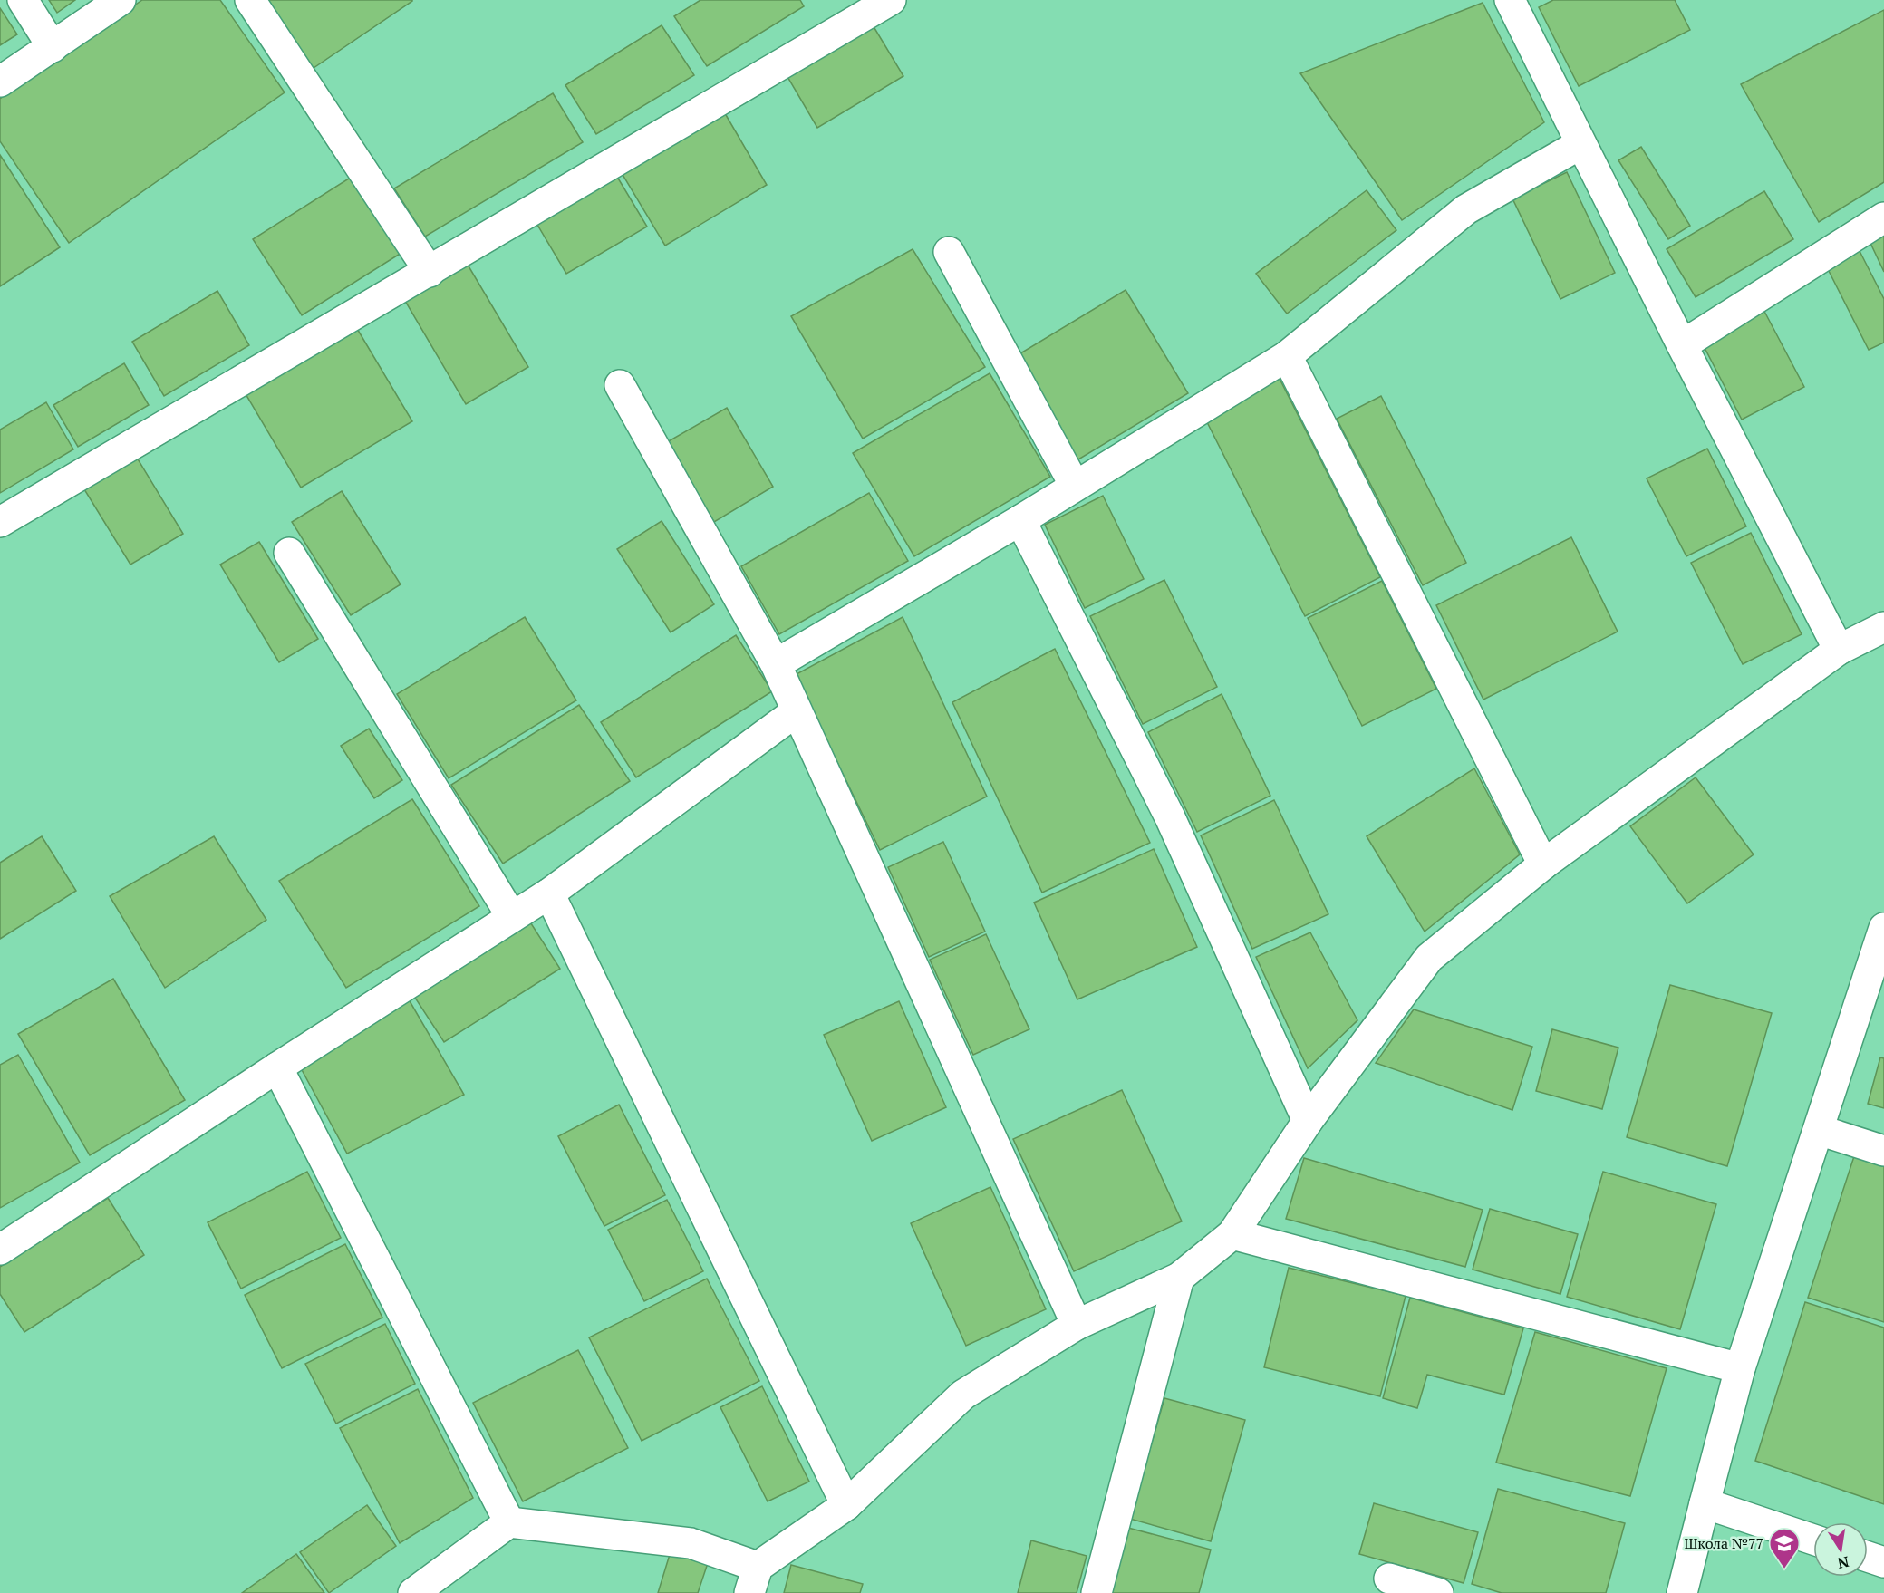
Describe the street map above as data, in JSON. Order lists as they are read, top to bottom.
{
  "places": {
    "school or university": ["Школа №77"]
  },
  "north": "bottom"
}
